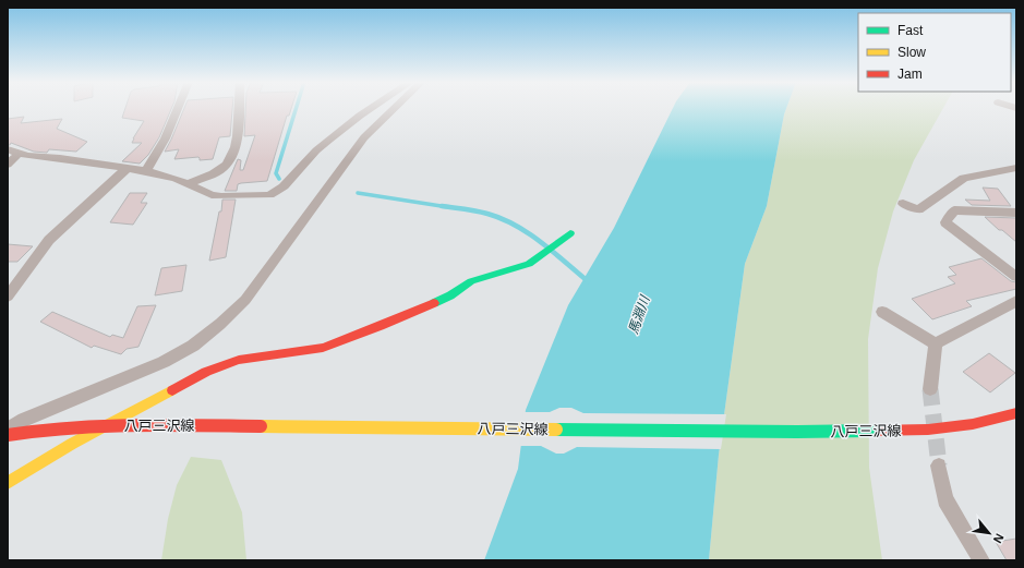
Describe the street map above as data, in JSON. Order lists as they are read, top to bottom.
{
  "streets": {
    "main road": ["八戸三沢線"]
  },
  "water": ["馬淵川"],
  "legend": ["Fast", "Slow", "Jam"],
  "north": "bottom right"
}
